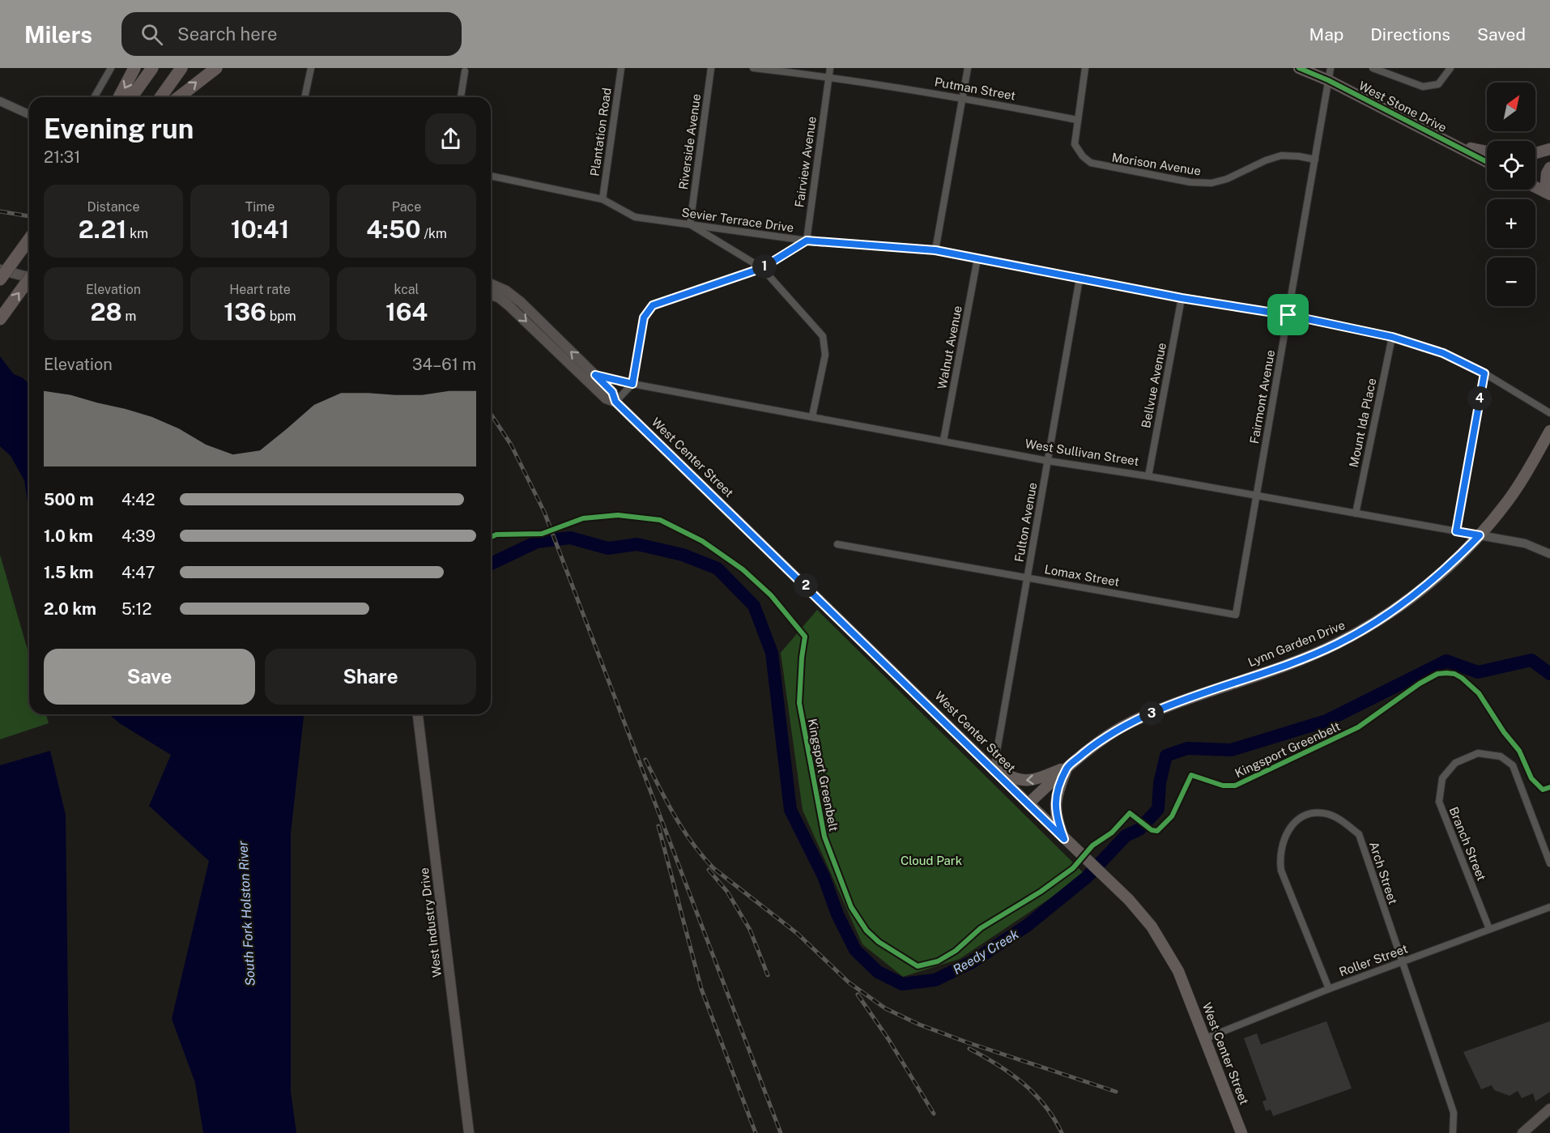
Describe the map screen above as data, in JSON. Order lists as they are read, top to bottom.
{
  "streets": {
    "highway": ["West Stone Drive"],
    "main road": ["West Center Street", "Lynn Garden Drive", "West Industry Drive"],
    "street": [
      "Putman Street",
      "Plantation Road",
      "Riverside Avenue",
      "Fairview Avenue",
      "Morison Avenue",
      "Sevier Terrace Drive",
      "Walnut Avenue",
      "Bellvue Avenue",
      "Fairmont Avenue",
      "Mount Ida Place",
      "West Sullivan Street",
      "Fulton Avenue",
      "Lomax Street",
      "Branch Street",
      "Arch Street",
      "Roller Street"
    ],
    "cycle path": ["Kingsport Greenbelt"]
  },
  "crossings": [
    ["Putman Street", "Fairview Avenue"],
    ["Putman Street", "Morison Avenue"],
    ["West Stone Drive", "Fairmont Avenue"],
    ["Plantation Road", "Sevier Terrace Drive"],
    ["Riverside Avenue", "Sevier Terrace Drive"],
    ["Fairview Avenue", "Sevier Terrace Drive"],
    ["Morison Avenue", "Fairmont Avenue"],
    ["Sevier Terrace Drive", "Walnut Avenue"],
    ["Sevier Terrace Drive", "Bellvue Avenue"],
    ["Sevier Terrace Drive", "Fairmont Avenue"],
    ["Sevier Terrace Drive", "Mount Ida Place"],
    ["Sevier Terrace Drive", "Fulton Avenue"],
    ["Walnut Avenue", "West Sullivan Street"],
    ["Bellvue Avenue", "West Sullivan Street"],
    ["Fairmont Avenue", "West Sullivan Street"],
    ["Fairmont Avenue", "Lomax Street"],
    ["Mount Ida Place", "West Sullivan Street"],
    ["West Sullivan Street", "West Center Street"],
    ["West Sullivan Street", "Fulton Avenue"],
    ["West Sullivan Street", "Lynn Garden Drive"],
    ["West Center Street", "Fulton Avenue"],
    ["West Center Street", "Lynn Garden Drive"],
    ["West Center Street", "Roller Street"],
    ["Fulton Avenue", "Lomax Street"],
    ["Branch Street", "Roller Street"],
    ["Arch Street", "Roller Street"]
  ],
  "water": ["South Fork Holston River", "Reedy Creek"],
  "parks": ["Cloud Park"],
  "north": "top right",
  "page": {
    "header": "Milers",
    "search": "Search here",
    "nav": ["Map", "Directions", "Saved"],
    "map_buttons": ["+", "−"],
    "heading": ["Evening run", "21:31"],
    "stats": [
      ["Distance", "2.21 km"],
      ["Time", "10:41"],
      ["Pace", "4:50 /km"],
      ["Elevation", "28 m"],
      ["Heart rate", "136 bpm"],
      ["kcal", "164"]
    ],
    "pins": [
      "1",
      "4",
      "2",
      "3"
    ],
    "chart": ["Elevation", "34–61 m"],
    "list": [
      {
        "name": "500 m",
        "note": "4:42"
      },
      {
        "name": "1.0 km",
        "note": "4:39"
      },
      {
        "name": "1.5 km",
        "note": "4:47"
      },
      {
        "name": "2.0 km",
        "note": "5:12"
      }
    ],
    "buttons": ["Save", "Share"]
  }
}
